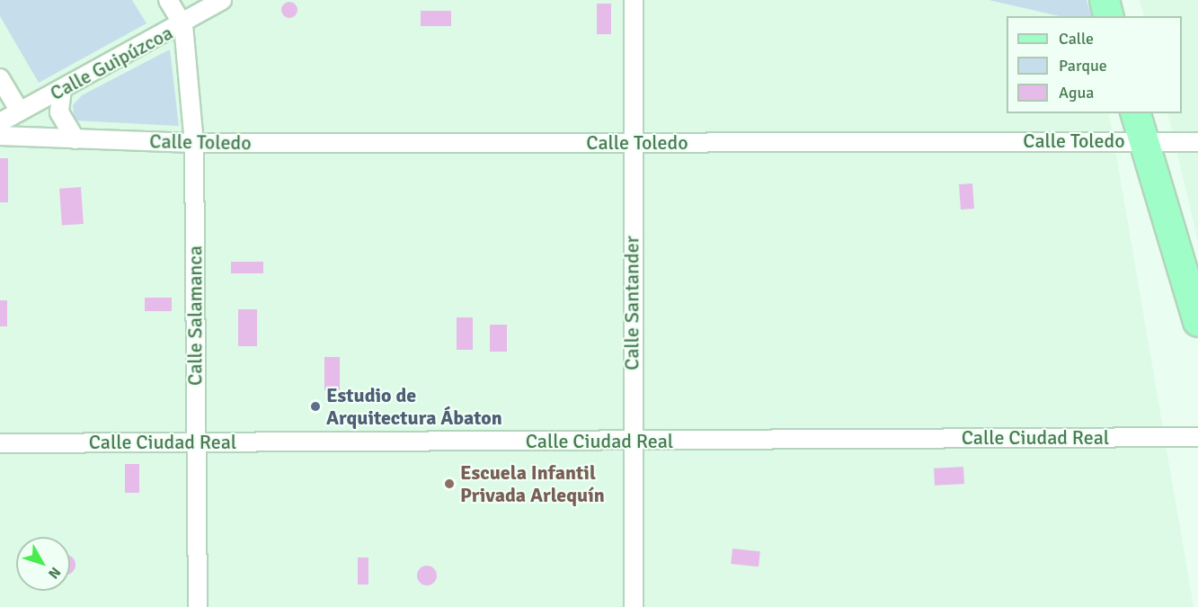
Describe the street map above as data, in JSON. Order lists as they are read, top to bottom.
{
  "streets": {
    "street": [
      "Calle Guipúzcoa",
      "Calle Toledo",
      "Calle Santander",
      "Calle Salamanca",
      "Calle Ciudad Real"
    ]
  },
  "crossings": [
    ["Calle Guipúzcoa", "Calle Salamanca"],
    ["Calle Toledo", "Calle Santander"],
    ["Calle Toledo", "Calle Salamanca"],
    ["Calle Santander", "Calle Ciudad Real"],
    ["Calle Salamanca", "Calle Ciudad Real"]
  ],
  "places": ["Estudio de Arquitectura Ábaton", "Escuela Infantil Privada Arlequín"],
  "legend": ["Calle", "Parque", "Agua"],
  "north": "bottom right"
}
